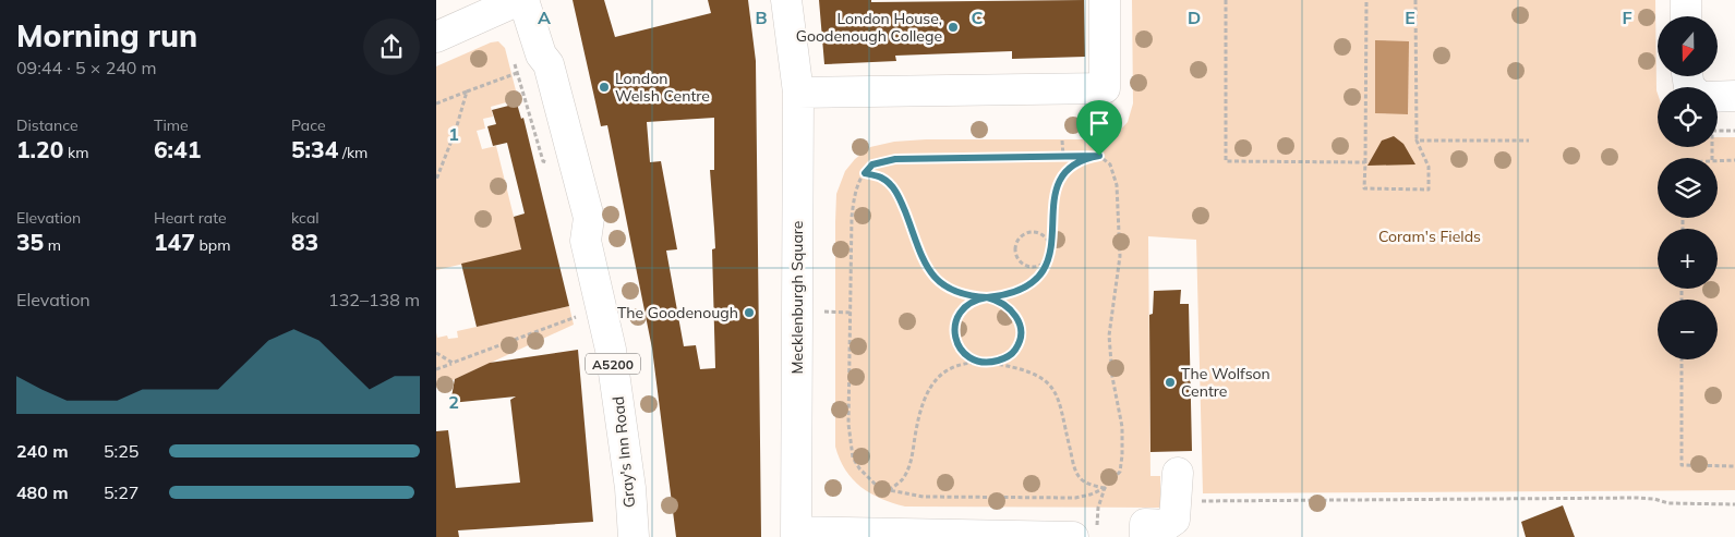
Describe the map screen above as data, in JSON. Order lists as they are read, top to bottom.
{
  "streets": {
    "street": ["Mecklenburgh Square", "A5200", "Gray's Inn Road"]
  },
  "parks": ["Coram's Fields"],
  "places": [
    "London House, Goodenough College",
    "London Welsh Centre",
    "The Goodenough",
    "The Wolfson Centre"
  ],
  "north": "bottom",
  "page": {
    "heading": ["Morning run", "09:44 · 5 × 240 m"],
    "map_buttons": ["+", "−"],
    "stats": [
      ["Distance", "1.20 km"],
      ["Time", "6:41"],
      ["Pace", "5:34 /km"],
      ["Elevation", "35 m"],
      ["Heart rate", "147 bpm"],
      ["kcal", "83"]
    ],
    "chart": ["Elevation", "132–138 m"],
    "list": [
      {
        "name": "240 m",
        "note": "5:25"
      },
      {
        "name": "480 m",
        "note": "5:27"
      }
    ]
  },
  "grid": {
    "columns": [
      "A",
      "B",
      "C",
      "D",
      "E",
      "F"
    ],
    "rows": ["1", "2"]
  }
}
